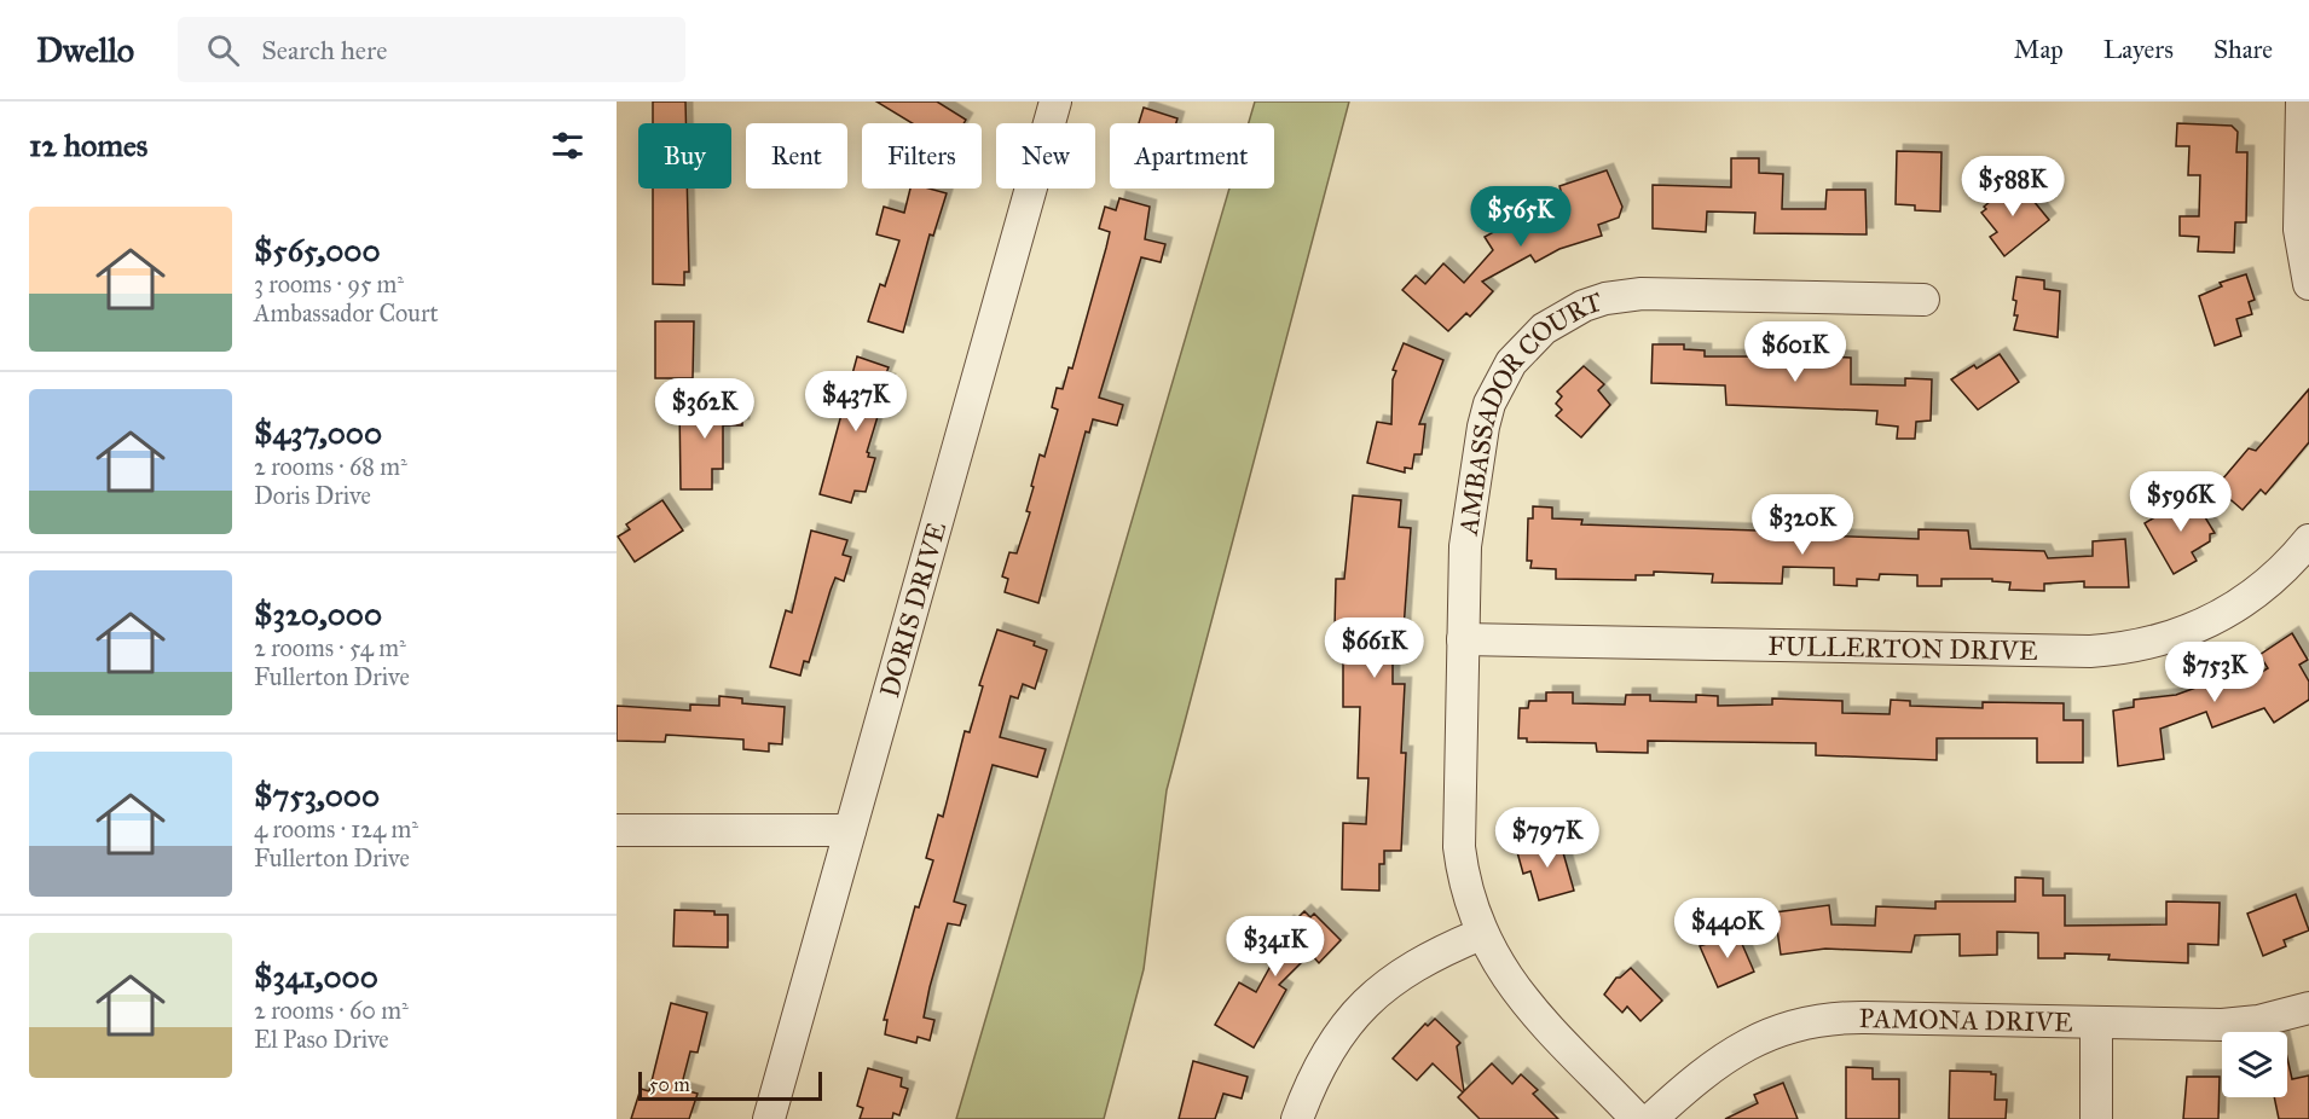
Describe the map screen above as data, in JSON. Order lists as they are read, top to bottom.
{
  "streets": {
    "street": [
      "AMBASSADOR COURT",
      "DORIS DRIVE",
      "FULLERTON DRIVE",
      "PAMONA DRIVE"
    ]
  },
  "crossings": [
    ["AMBASSADOR COURT", "FULLERTON DRIVE"]
  ],
  "scale_bar": "50 m",
  "page": {
    "header": "Dwello",
    "search": "Search here",
    "nav": ["Map", "Layers", "Share"],
    "heading": "12 homes",
    "chip": [
      "Buy",
      "Rent",
      "Filters",
      "New",
      "Apartment"
    ],
    "price": [
      "$588K",
      "$565K",
      "$601K",
      "$437K",
      "$362K",
      "$596K",
      "$320K",
      "$661K",
      "$753K",
      "$797K",
      "$440K",
      "$341K"
    ],
    "list": [
      {
        "name": "$565,000",
        "note": "3 rooms · 95 m² · Ambassador Court"
      },
      {
        "name": "$437,000",
        "note": "2 rooms · 68 m² · Doris Drive"
      },
      {
        "name": "$320,000",
        "note": "2 rooms · 54 m² · Fullerton Drive"
      },
      {
        "name": "$753,000",
        "note": "4 rooms · 124 m² · Fullerton Drive"
      },
      {
        "name": "$341,000",
        "note": "2 rooms · 60 m² · El Paso Drive"
      }
    ],
    "scale": "50 m"
  }
}
